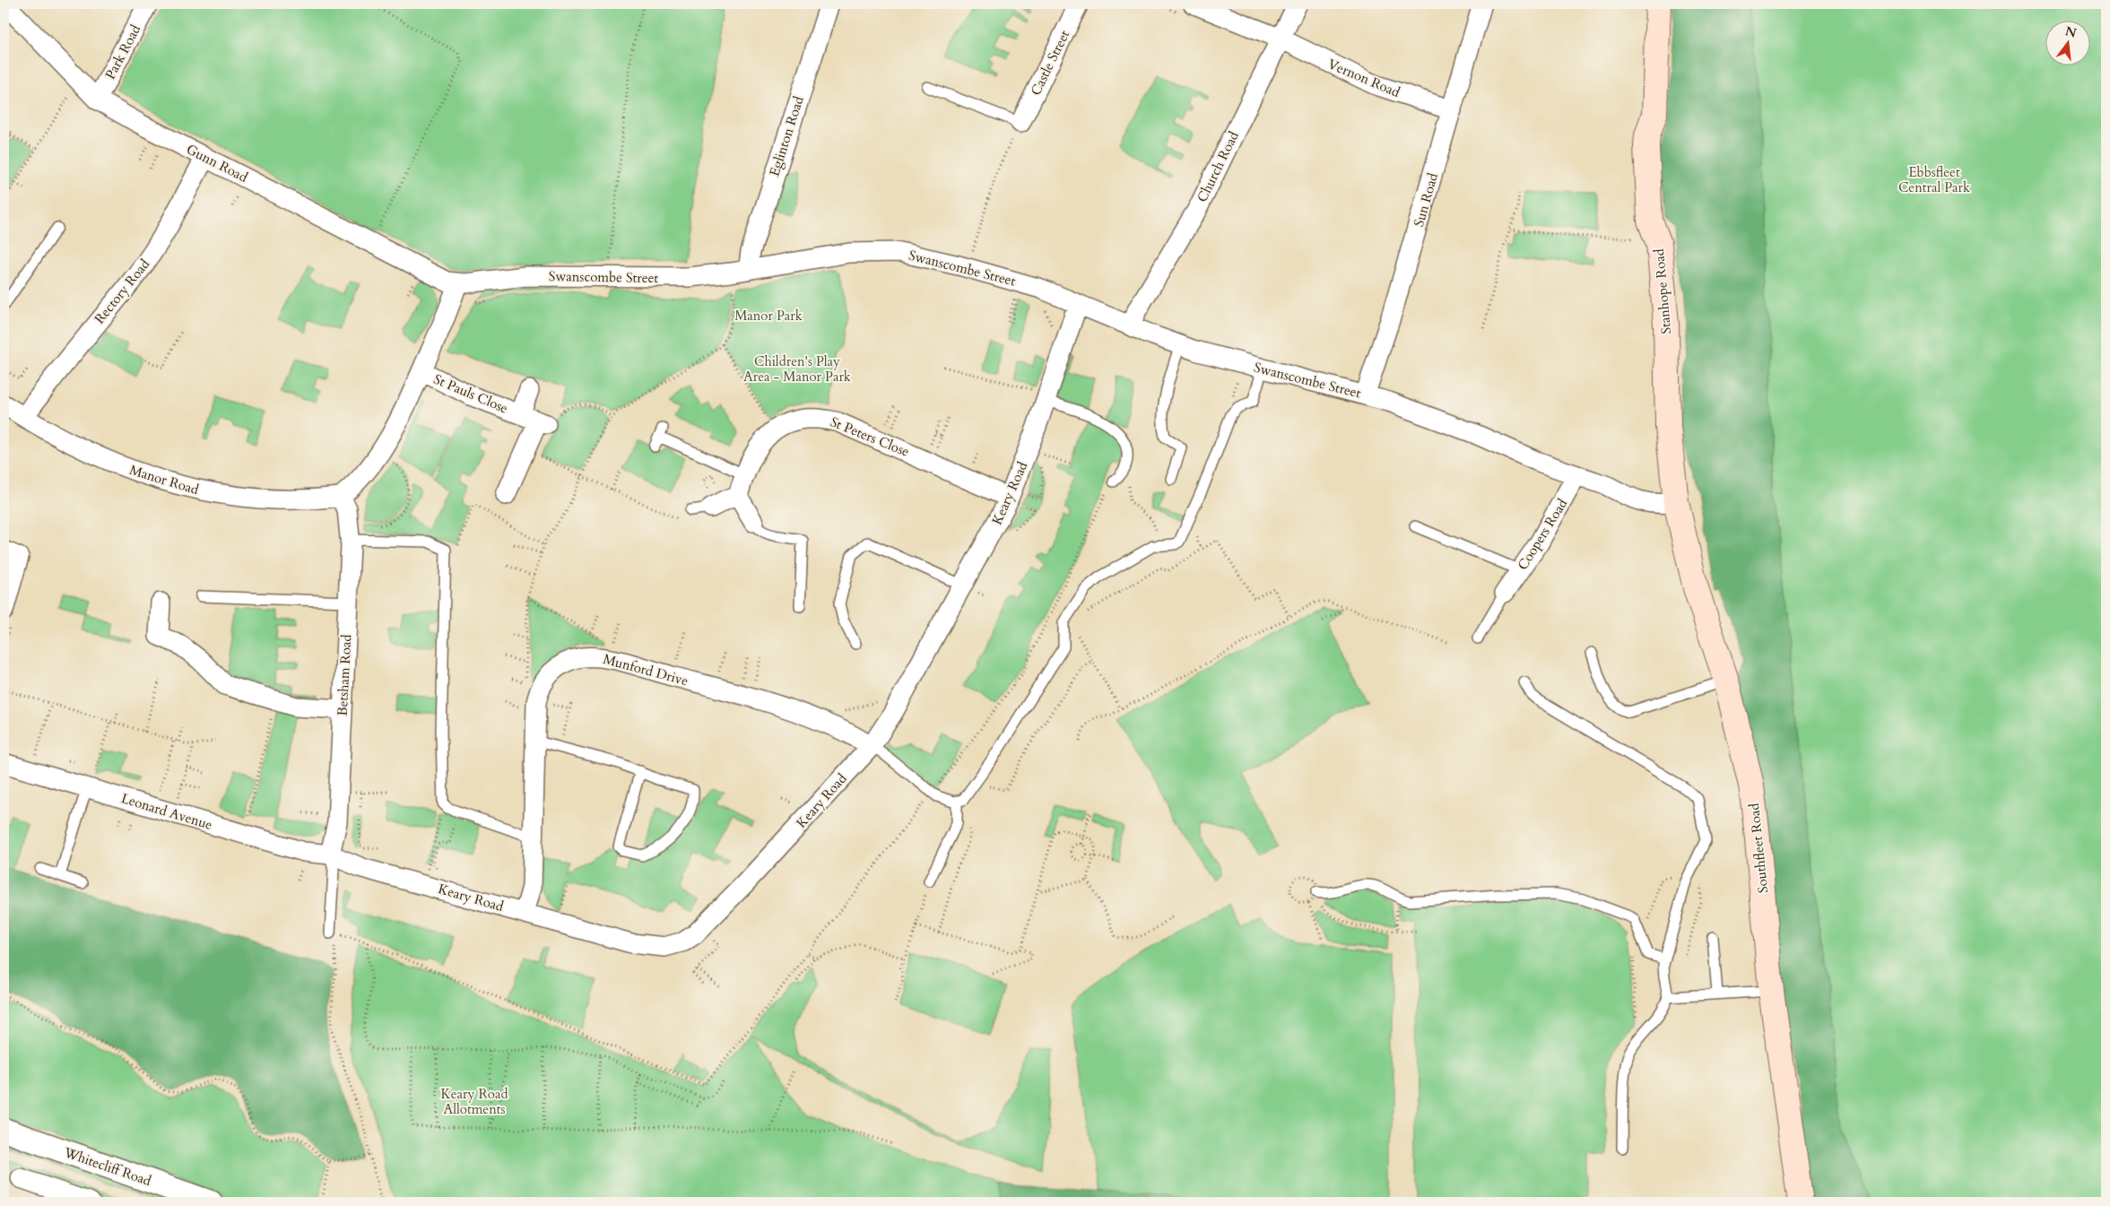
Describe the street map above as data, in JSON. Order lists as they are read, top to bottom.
{
  "streets": {
    "main road": ["Stanhope Road", "Southfleet Road"],
    "street": [
      "Park Road",
      "Castle Street",
      "Vernon Road",
      "Eglinton Road",
      "Gunn Road",
      "Church Road",
      "Sun Road",
      "Swanscombe Street",
      "Rectory Road",
      "St Pauls Close",
      "St Peters Close",
      "Manor Road",
      "Keary Road",
      "Coopers Road",
      "Munford Drive",
      "Betsham Road",
      "Leonard Avenue",
      "Whitecliff Road"
    ]
  },
  "crossings": [
    ["Park Road", "Gunn Road"],
    ["Vernon Road", "Church Road"],
    ["Vernon Road", "Sun Road"],
    ["Eglinton Road", "Swanscombe Street"],
    ["Gunn Road", "Swanscombe Street"],
    ["Gunn Road", "Rectory Road"],
    ["Church Road", "Swanscombe Street"],
    ["Sun Road", "Swanscombe Street"],
    ["Swanscombe Street", "Stanhope Road"],
    ["Swanscombe Street", "Keary Road"],
    ["Swanscombe Street", "Coopers Road"],
    ["Swanscombe Street", "Southfleet Road"],
    ["Rectory Road", "Manor Road"],
    ["Stanhope Road", "Southfleet Road"],
    ["St Peters Close", "Keary Road"],
    ["Manor Road", "Betsham Road"],
    ["Keary Road", "Munford Drive"],
    ["Keary Road", "Betsham Road"],
    ["Keary Road", "Leonard Avenue"],
    ["Betsham Road", "Leonard Avenue"]
  ],
  "parks": [
    "Ebbsfleet Central Park",
    "Manor Park",
    "Children's Play Area - Manor Park",
    "Keary Road Allotments"
  ],
  "north": "top"
}
